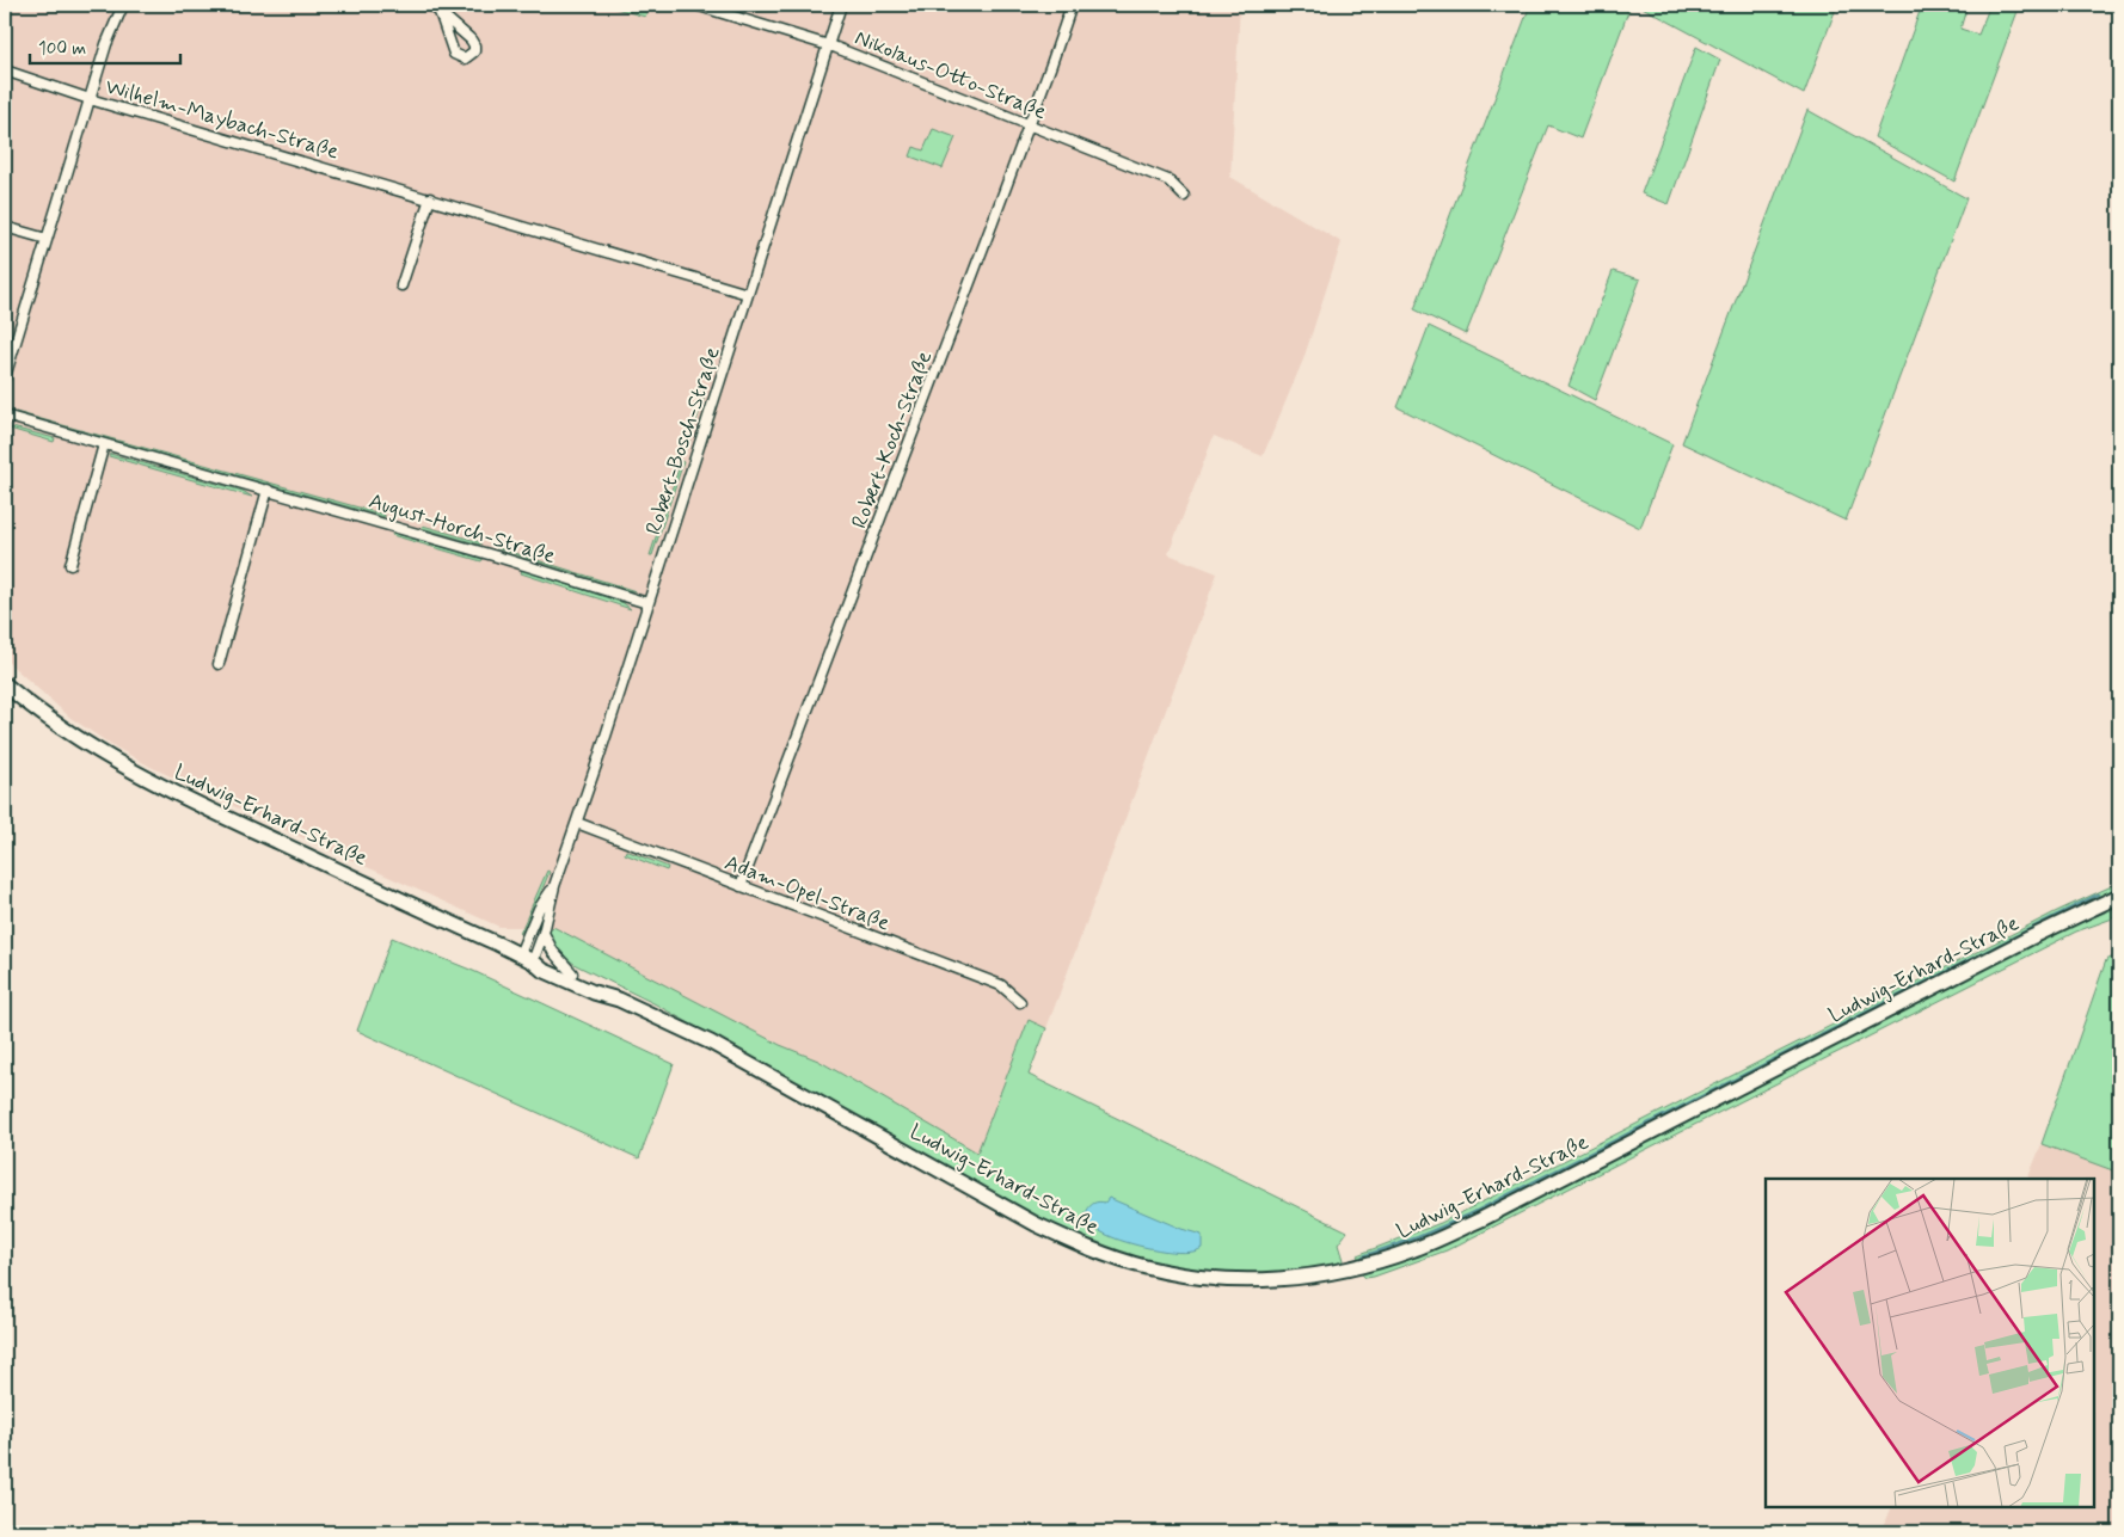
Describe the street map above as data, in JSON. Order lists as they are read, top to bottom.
{
  "streets": {
    "main road": ["Ludwig-Erhard-Straße"],
    "street": [
      "Nikolaus-Otto-Straße",
      "Wilhelm-Maybach-Straße",
      "Robert-Koch-Straße",
      "Robert-Bosch-Straße",
      "August-Horch-Straße",
      "Adam-Opel-Straße"
    ]
  },
  "crossings": [
    ["Nikolaus-Otto-Straße", "Robert-Koch-Straße"],
    ["Nikolaus-Otto-Straße", "Robert-Bosch-Straße"],
    ["Wilhelm-Maybach-Straße", "Robert-Bosch-Straße"],
    ["Robert-Koch-Straße", "Adam-Opel-Straße"],
    ["Robert-Bosch-Straße", "August-Horch-Straße"],
    ["Robert-Bosch-Straße", "Ludwig-Erhard-Straße"],
    ["Robert-Bosch-Straße", "Adam-Opel-Straße"]
  ],
  "scale_bar": "100 m"
}
